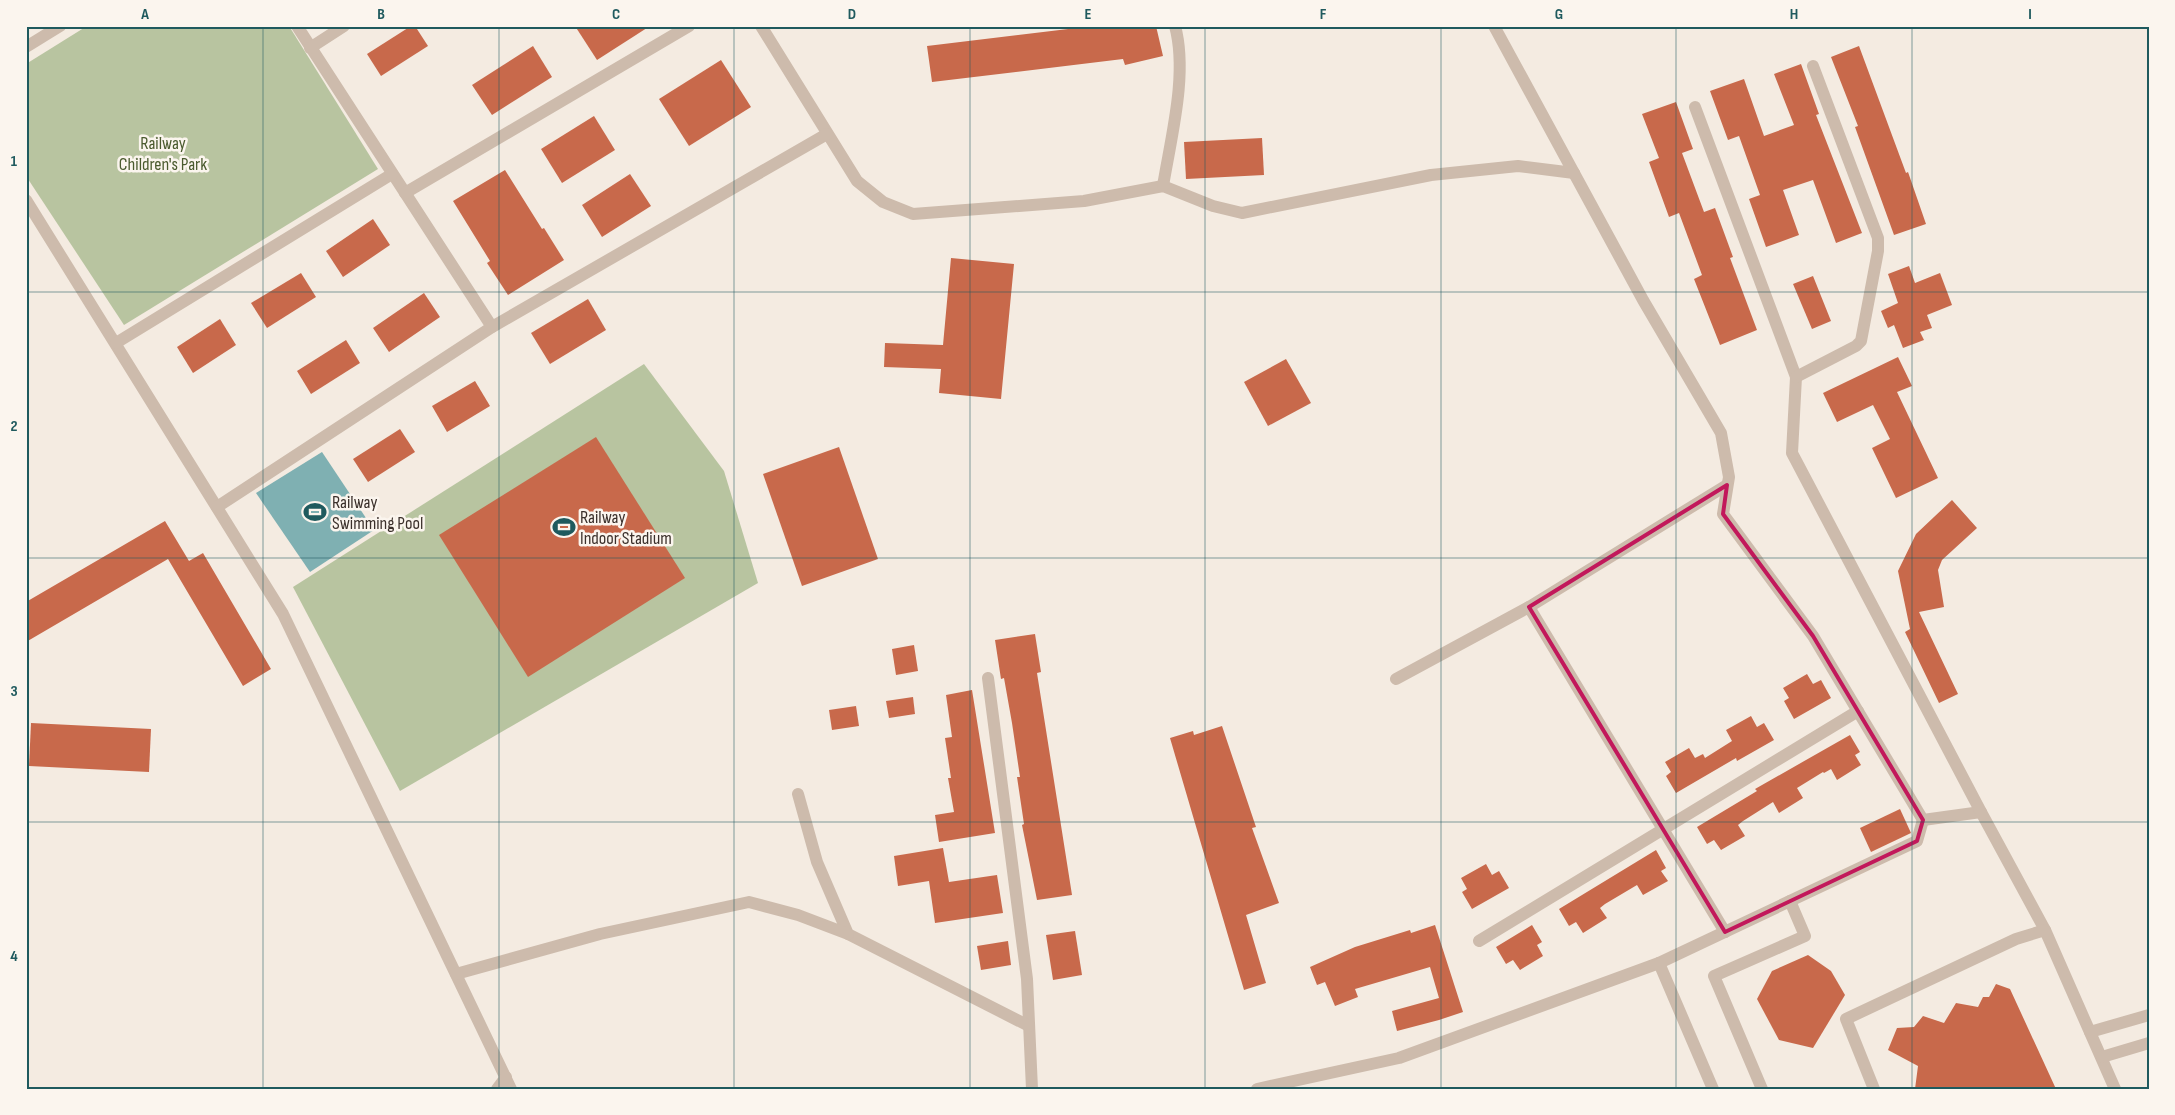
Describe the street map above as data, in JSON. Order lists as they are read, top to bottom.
{
  "parks": ["Railway Children's Park"],
  "places": {
    "sports": ["Railway Swimming Pool", "Railway Indoor Stadium"]
  },
  "grid": {
    "columns": [
      "A",
      "B",
      "C",
      "D",
      "E",
      "F",
      "G",
      "H",
      "I"
    ],
    "rows": [
      "1",
      "2",
      "3",
      "4"
    ]
  }
}
